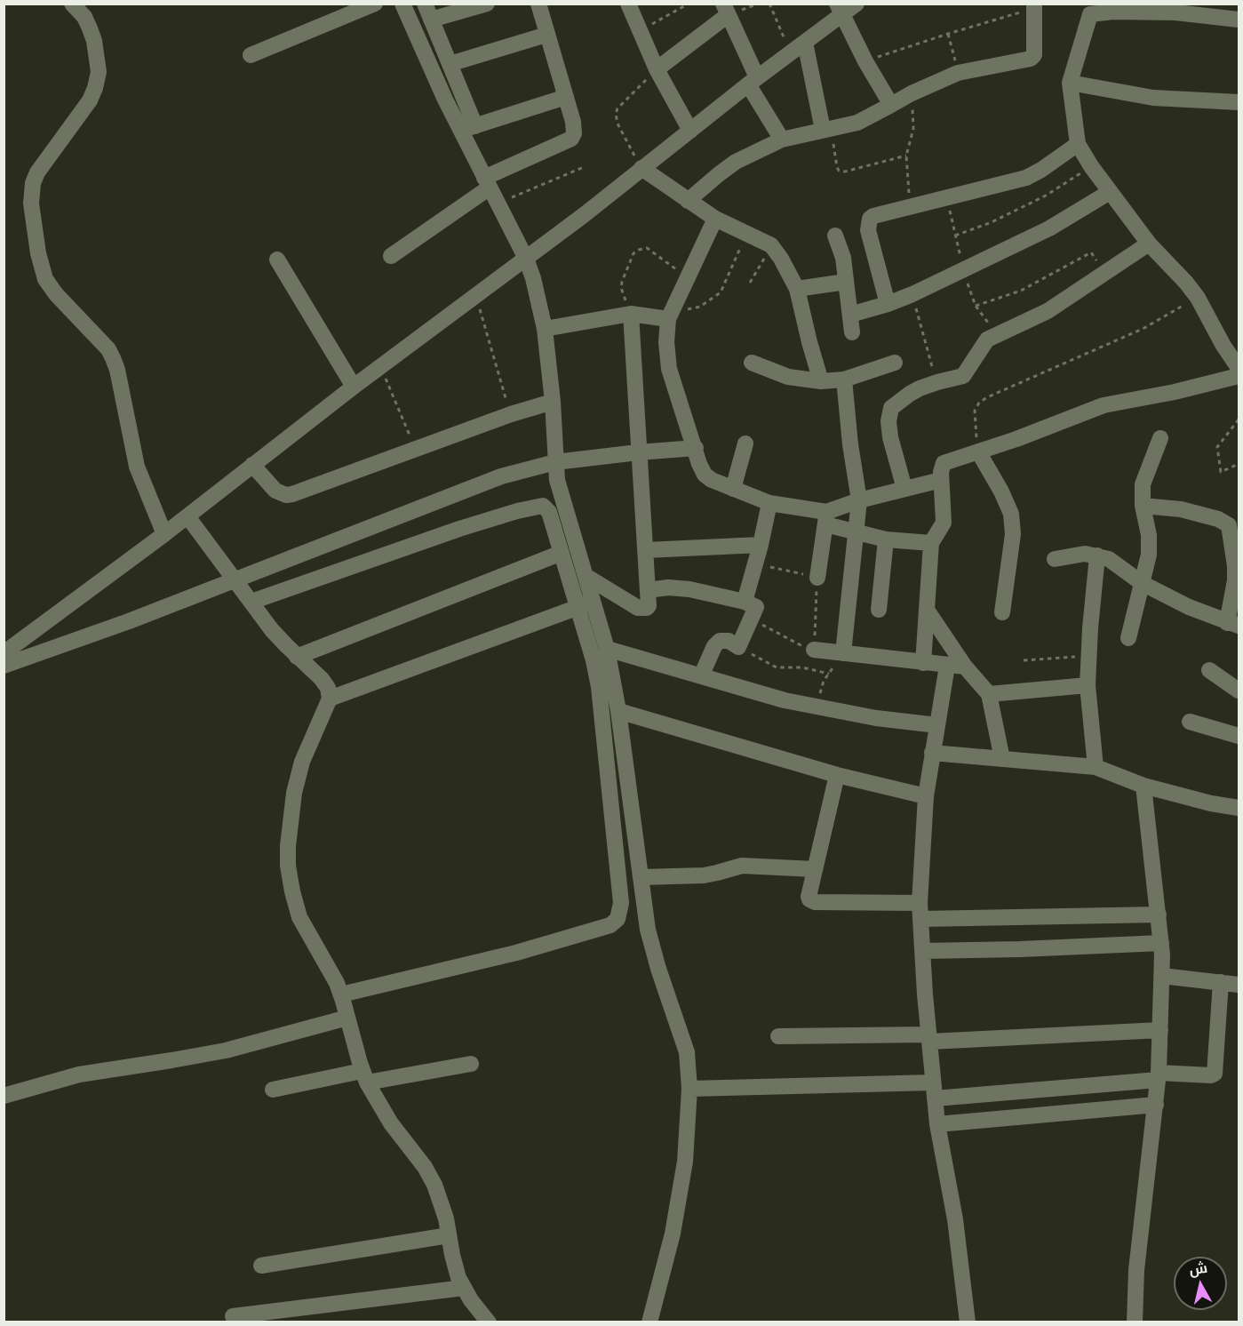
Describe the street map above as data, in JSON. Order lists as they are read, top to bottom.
{
  "north": "top"
}
